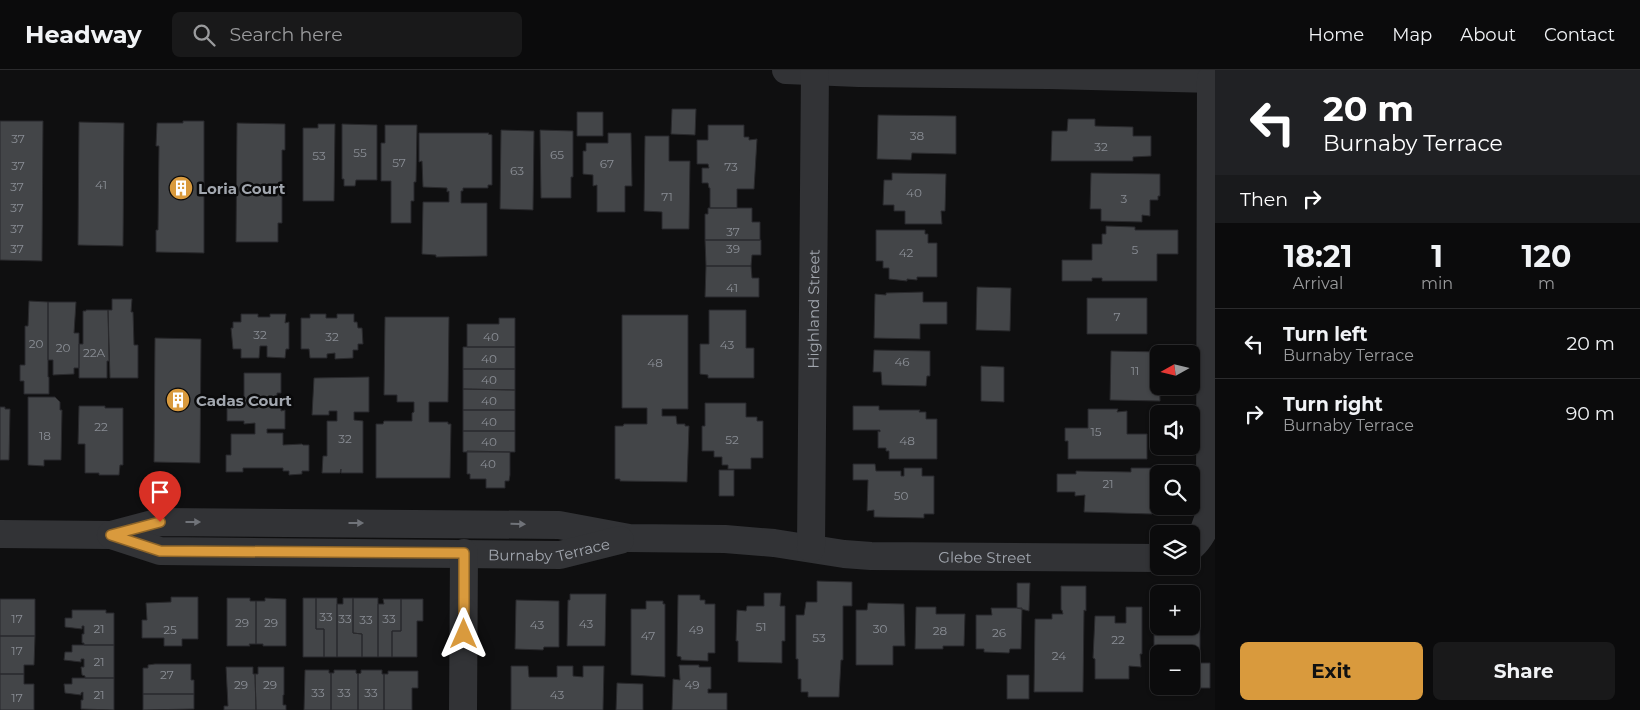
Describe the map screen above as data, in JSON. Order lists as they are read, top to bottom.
{
  "streets": {
    "street": ["Highland Street", "Burnaby Terrace", "Glebe Street"]
  },
  "crossings": [
    ["Highland Street", "Burnaby Terrace"],
    ["Highland Street", "Glebe Street"],
    ["Burnaby Terrace", "Glebe Street"]
  ],
  "places": {
    "building": ["Loria Court", "Cadas Court"]
  },
  "house_numbers": [
    "38",
    "37",
    "32",
    "55",
    "65",
    "53",
    "57",
    "67",
    "37",
    "73",
    "63",
    "41",
    "37",
    "40",
    "71",
    "3",
    "37",
    "37",
    "37",
    "37",
    "39",
    "5",
    "42",
    "41",
    "7",
    "32",
    "32",
    "40",
    "20",
    "43",
    "20",
    "22A",
    "40",
    "46",
    "48",
    "11",
    "40",
    "40",
    "40",
    "22",
    "15",
    "18",
    "32",
    "52",
    "48",
    "40",
    "40",
    "21",
    "50",
    "33",
    "17",
    "33",
    "33",
    "33",
    "29",
    "29",
    "43",
    "43",
    "51",
    "21",
    "30",
    "25",
    "49",
    "28",
    "26",
    "47",
    "53",
    "22",
    "17",
    "24",
    "21",
    "27",
    "29",
    "29",
    "49",
    "33",
    "33",
    "33",
    "21",
    "43",
    "17"
  ],
  "north": "left",
  "page": {
    "header": "Headway",
    "search": "Search here",
    "nav": [
      "Home",
      "Map",
      "About",
      "Contact"
    ],
    "turn": ["20 m", "Burnaby Terrace"],
    "then": "Then",
    "eta": [
      "18:21",
      "Arrival",
      "1",
      "min",
      "120",
      "m"
    ],
    "list": [
      {
        "name": "Turn left",
        "note": "Burnaby Terrace",
        "value": "20 m"
      },
      {
        "name": "Turn right",
        "note": "Burnaby Terrace",
        "value": "90 m"
      }
    ],
    "map_buttons": ["+", "−"],
    "buttons": ["Exit", "Share"]
  }
}
